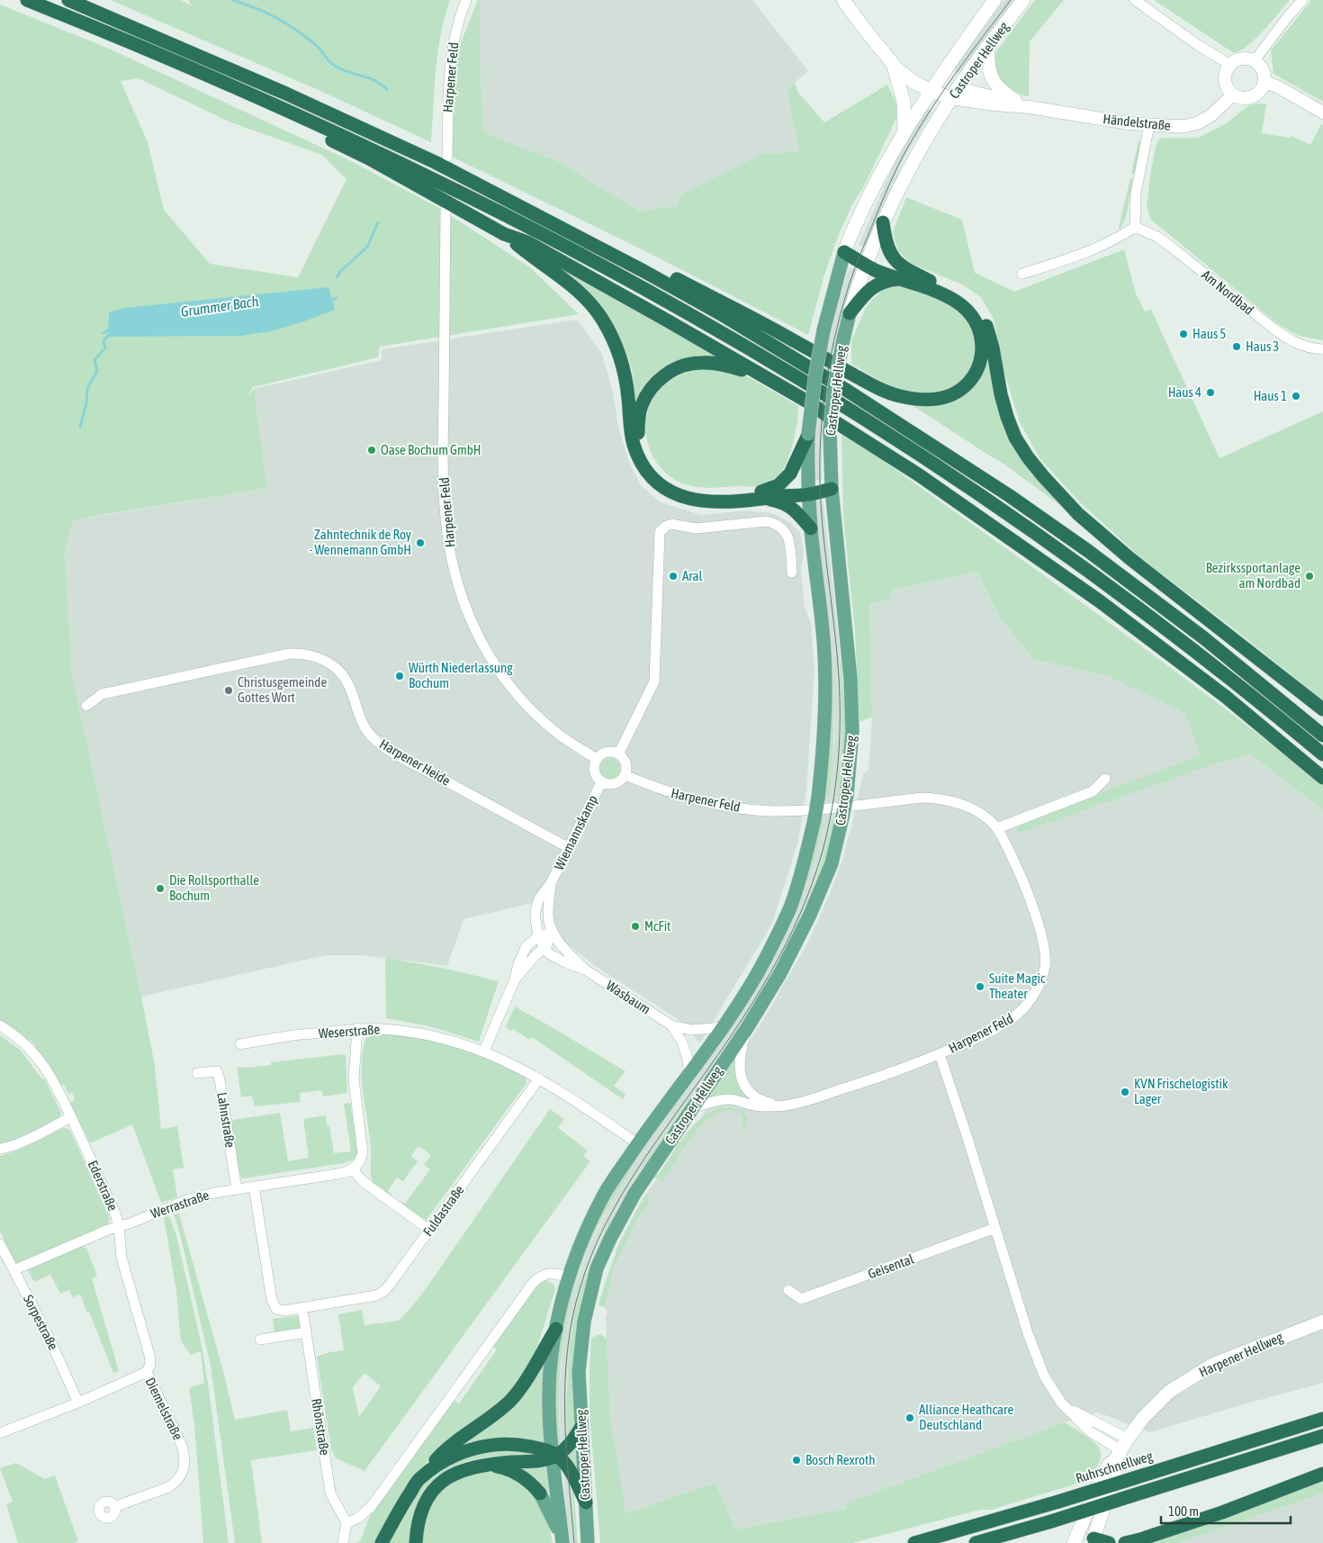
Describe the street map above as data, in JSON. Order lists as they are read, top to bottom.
{
  "streets": {
    "highway": ["Ruhrschnellweg"],
    "main road": ["Castroper Hellweg", "Händelstraße", "Harpener Hellweg"],
    "street": [
      "Harpener Feld",
      "Am Nordbad",
      "Harpener Heide",
      "Wiemannskamp",
      "Wasbaum",
      "Weserstraße",
      "Lahnstraße",
      "Ederstraße",
      "Werrastraße",
      "Fuldastraße",
      "Geisental",
      "Sorpestraße",
      "Diemelstraße",
      "Rhönstraße"
    ]
  },
  "crossings": [
    ["Castroper Hellweg", "Harpener Feld"],
    ["Castroper Hellweg", "Händelstraße"],
    ["Castroper Hellweg", "Wasbaum"],
    ["Castroper Hellweg", "Weserstraße"],
    ["Harpener Feld", "Wiemannskamp"],
    ["Harpener Heide", "Wiemannskamp"],
    ["Wiemannskamp", "Wasbaum"],
    ["Weserstraße", "Fuldastraße"],
    ["Lahnstraße", "Werrastraße"],
    ["Ederstraße", "Werrastraße"],
    ["Ederstraße", "Diemelstraße"],
    ["Werrastraße", "Fuldastraße"],
    ["Werrastraße", "Sorpestraße"],
    ["Fuldastraße", "Rhönstraße"],
    ["Sorpestraße", "Diemelstraße"]
  ],
  "water": ["Grummer Bach"],
  "places": [
    "Haus 5",
    "Haus 3",
    "Haus 4",
    "Haus 1",
    "Oase Bochum GmbH",
    "Zahntechnik de Roy - Wennemann GmbH",
    "Aral",
    "Bezirkssportanlage am Nordbad",
    "Würth Niederlassung Bochum",
    "Christusgemeinde Gottes Wort",
    "Die Rollsporthalle Bochum",
    "McFit",
    "Suite Magic Theater",
    "KVN Frischelogistik Lager",
    "Alliance Heathcare Deutschland",
    "Bosch Rexroth"
  ],
  "scale_bar": "100 m"
}
